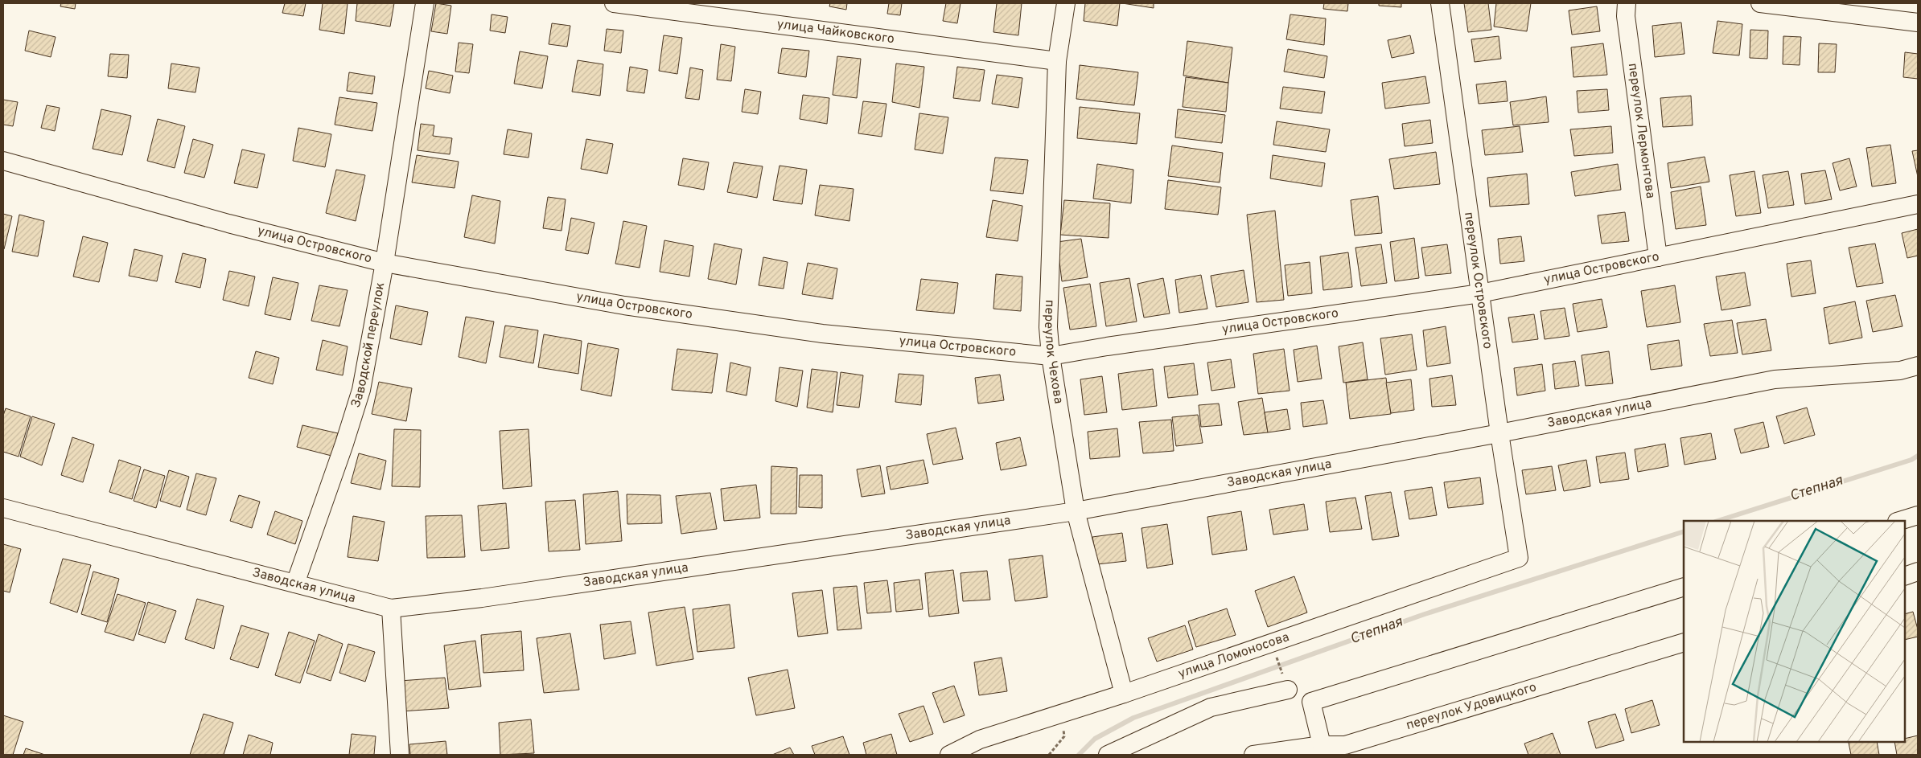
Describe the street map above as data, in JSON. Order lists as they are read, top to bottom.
{
  "streets": {
    "street": [
      "улица Чайковского",
      "переулок Лермонтова",
      "улица Островского",
      "переулок Островского",
      "Заводской переулок",
      "переулок Чехова",
      "Заводская улица",
      "улица Ломоносова",
      "переулок Удовицкого"
    ]
  },
  "crossings": [
    ["улица Чайковского", "переулок Чехова"],
    ["переулок Лермонтова", "улица Островского"],
    ["улица Островского", "переулок Островского"],
    ["улица Островского", "Заводской переулок"],
    ["улица Островского", "переулок Чехова"],
    ["переулок Островского", "Заводская улица"],
    ["переулок Островского", "улица Ломоносова"],
    ["Заводской переулок", "Заводская улица"],
    ["переулок Чехова", "Заводская улица"],
    ["переулок Чехова", "улица Ломоносова"]
  ],
  "water": ["Степная"]
}
